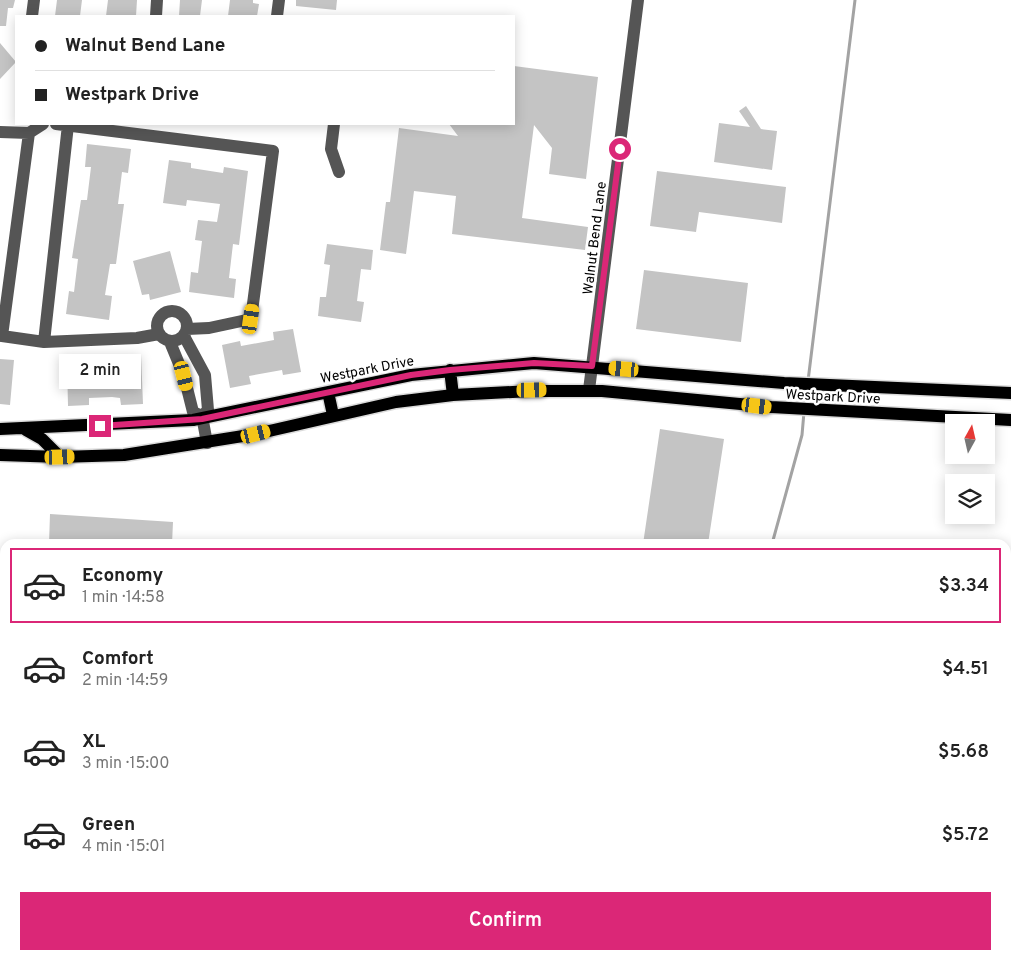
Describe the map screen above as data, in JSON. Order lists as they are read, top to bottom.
{
  "streets": {
    "main road": ["Westpark Drive"],
    "street": ["Walnut Bend Lane"]
  },
  "crossings": [
    ["Walnut Bend Lane", "Westpark Drive"]
  ],
  "north": "top",
  "page": {
    "banner": ["Walnut Bend Lane", "Westpark Drive"],
    "bubble": "2 min",
    "list": [
      {
        "name": "Economy",
        "note": "1 min · 14:58",
        "value": "$3.34"
      },
      {
        "name": "Comfort",
        "note": "2 min · 14:59",
        "value": "$4.51"
      },
      {
        "name": "XL",
        "note": "3 min · 15:00",
        "value": "$5.68"
      },
      {
        "name": "Green",
        "note": "4 min · 15:01",
        "value": "$5.72"
      }
    ],
    "buttons": "Confirm"
  }
}
